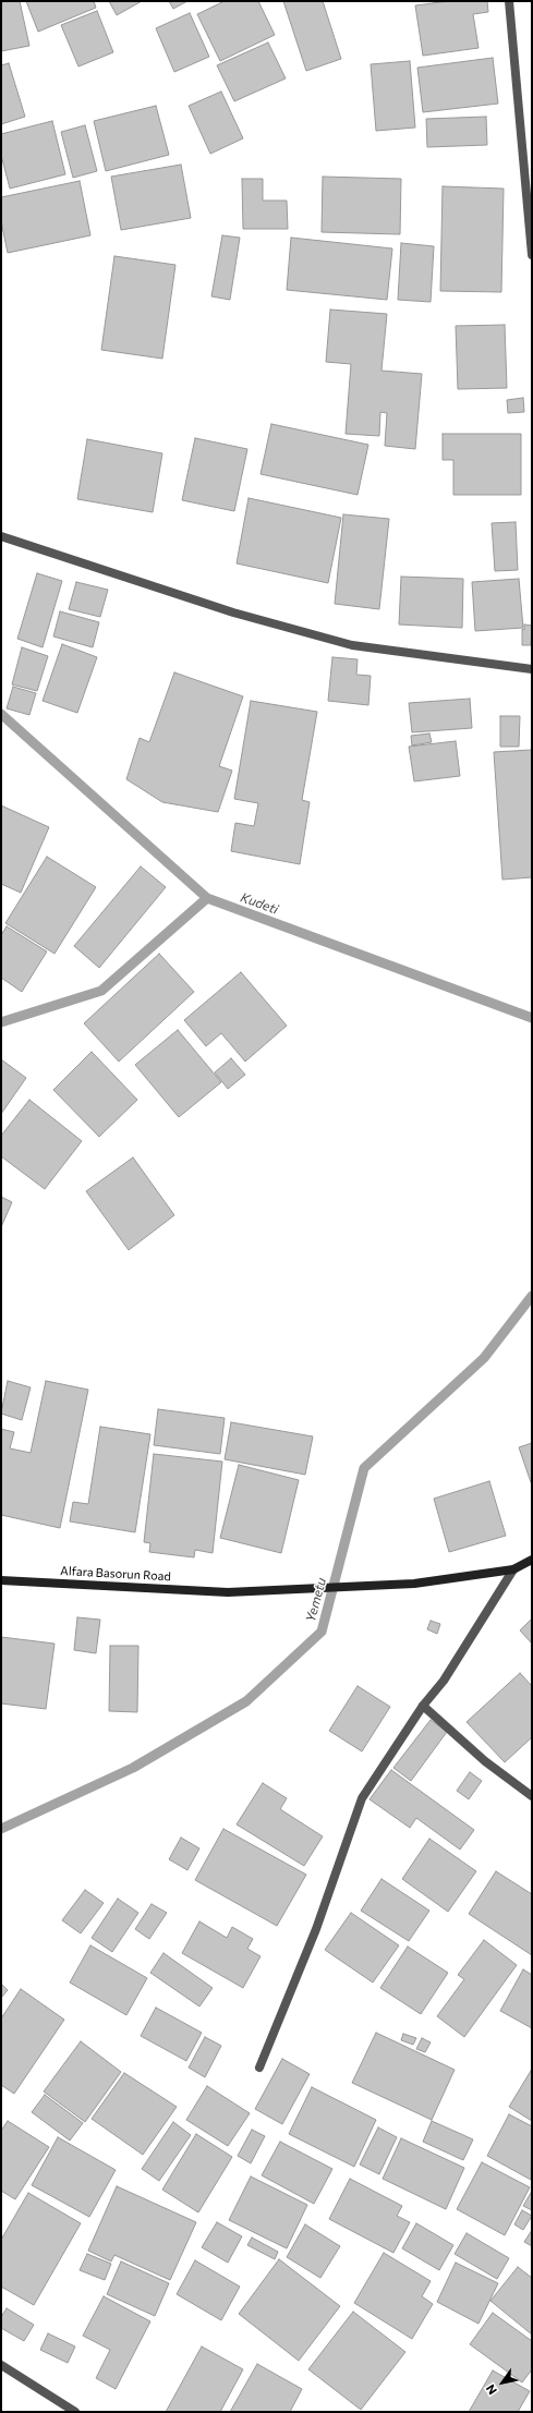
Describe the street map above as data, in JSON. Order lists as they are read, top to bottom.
{
  "streets": {
    "street": ["Alfara Basorun Road"]
  },
  "water": ["Kudeti", "Yemetu"],
  "north": "bottom left"
}
